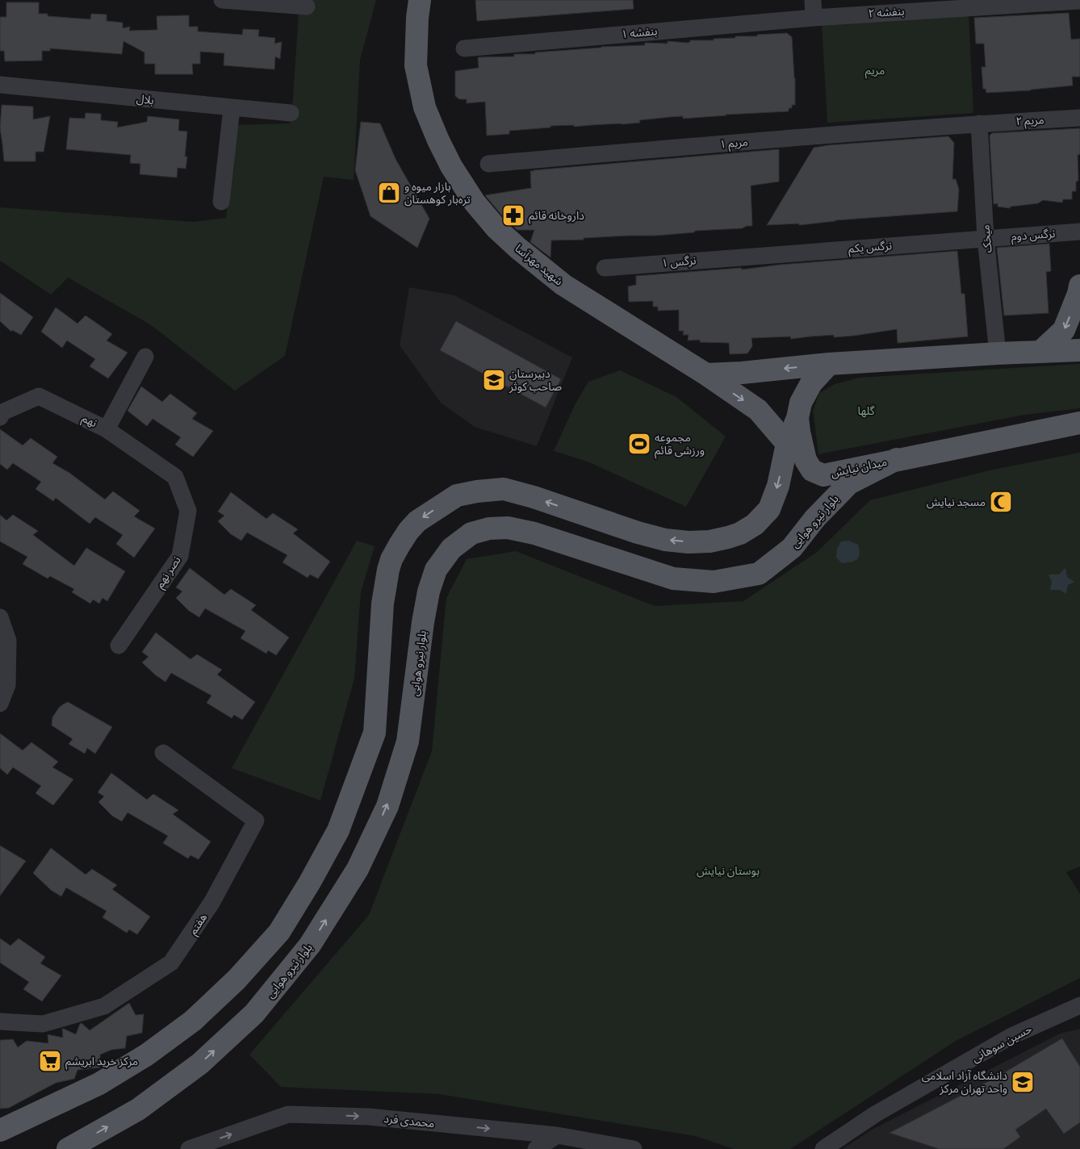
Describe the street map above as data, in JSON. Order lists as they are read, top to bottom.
{
  "streets": {
    "main road": ["شهید مهرآسا", "میدان نیایش", "بلوار نیرو هوایی"],
    "street": [
      "بنفشه ۲",
      "بنفشه ۱",
      "بلال",
      "مریم ۲",
      "مریم ۱",
      "نرگس دوم",
      "میخک",
      "نرگس یکم",
      "نرگس ۱",
      "نهم",
      "نصر نهم",
      "هفتم",
      "حسین سوهانی",
      "محمدی فرد"
    ]
  },
  "crossings": [
    ["بنفشه ۲", "بنفشه ۱"],
    ["مریم ۲", "مریم ۱"],
    ["مریم ۲", "میخک"],
    ["مریم ۱", "میخک"],
    ["نرگس دوم", "میخک"],
    ["نرگس دوم", "نرگس یکم"],
    ["میخک", "نرگس یکم"],
    ["نرگس یکم", "نرگس ۱"],
    ["شهید مهرآسا", "میدان نیایش"],
    ["نهم", "نصر نهم"],
    ["میدان نیایش", "بلوار نیرو هوایی"]
  ],
  "one_way": ["بلوار نیرو هوایی", "محمدی فرد"],
  "parks": ["مریم", "گلها", "بوستان نیایش"],
  "places": {
    "shop": ["بازار میوه و تره‌بار کوهستان"],
    "pharmacy": ["داروخانه قائم"],
    "school or university": ["دبيرستان صاحب كوثر", "دانشگاه آزاد اسلامی واحد تهران مرکز"],
    "sports": ["مجموعه ورزشی قائم"],
    "mosque": ["مسجد نیایش"],
    "supermarket": ["مرکز خرید ابریشم"]
  }
}
